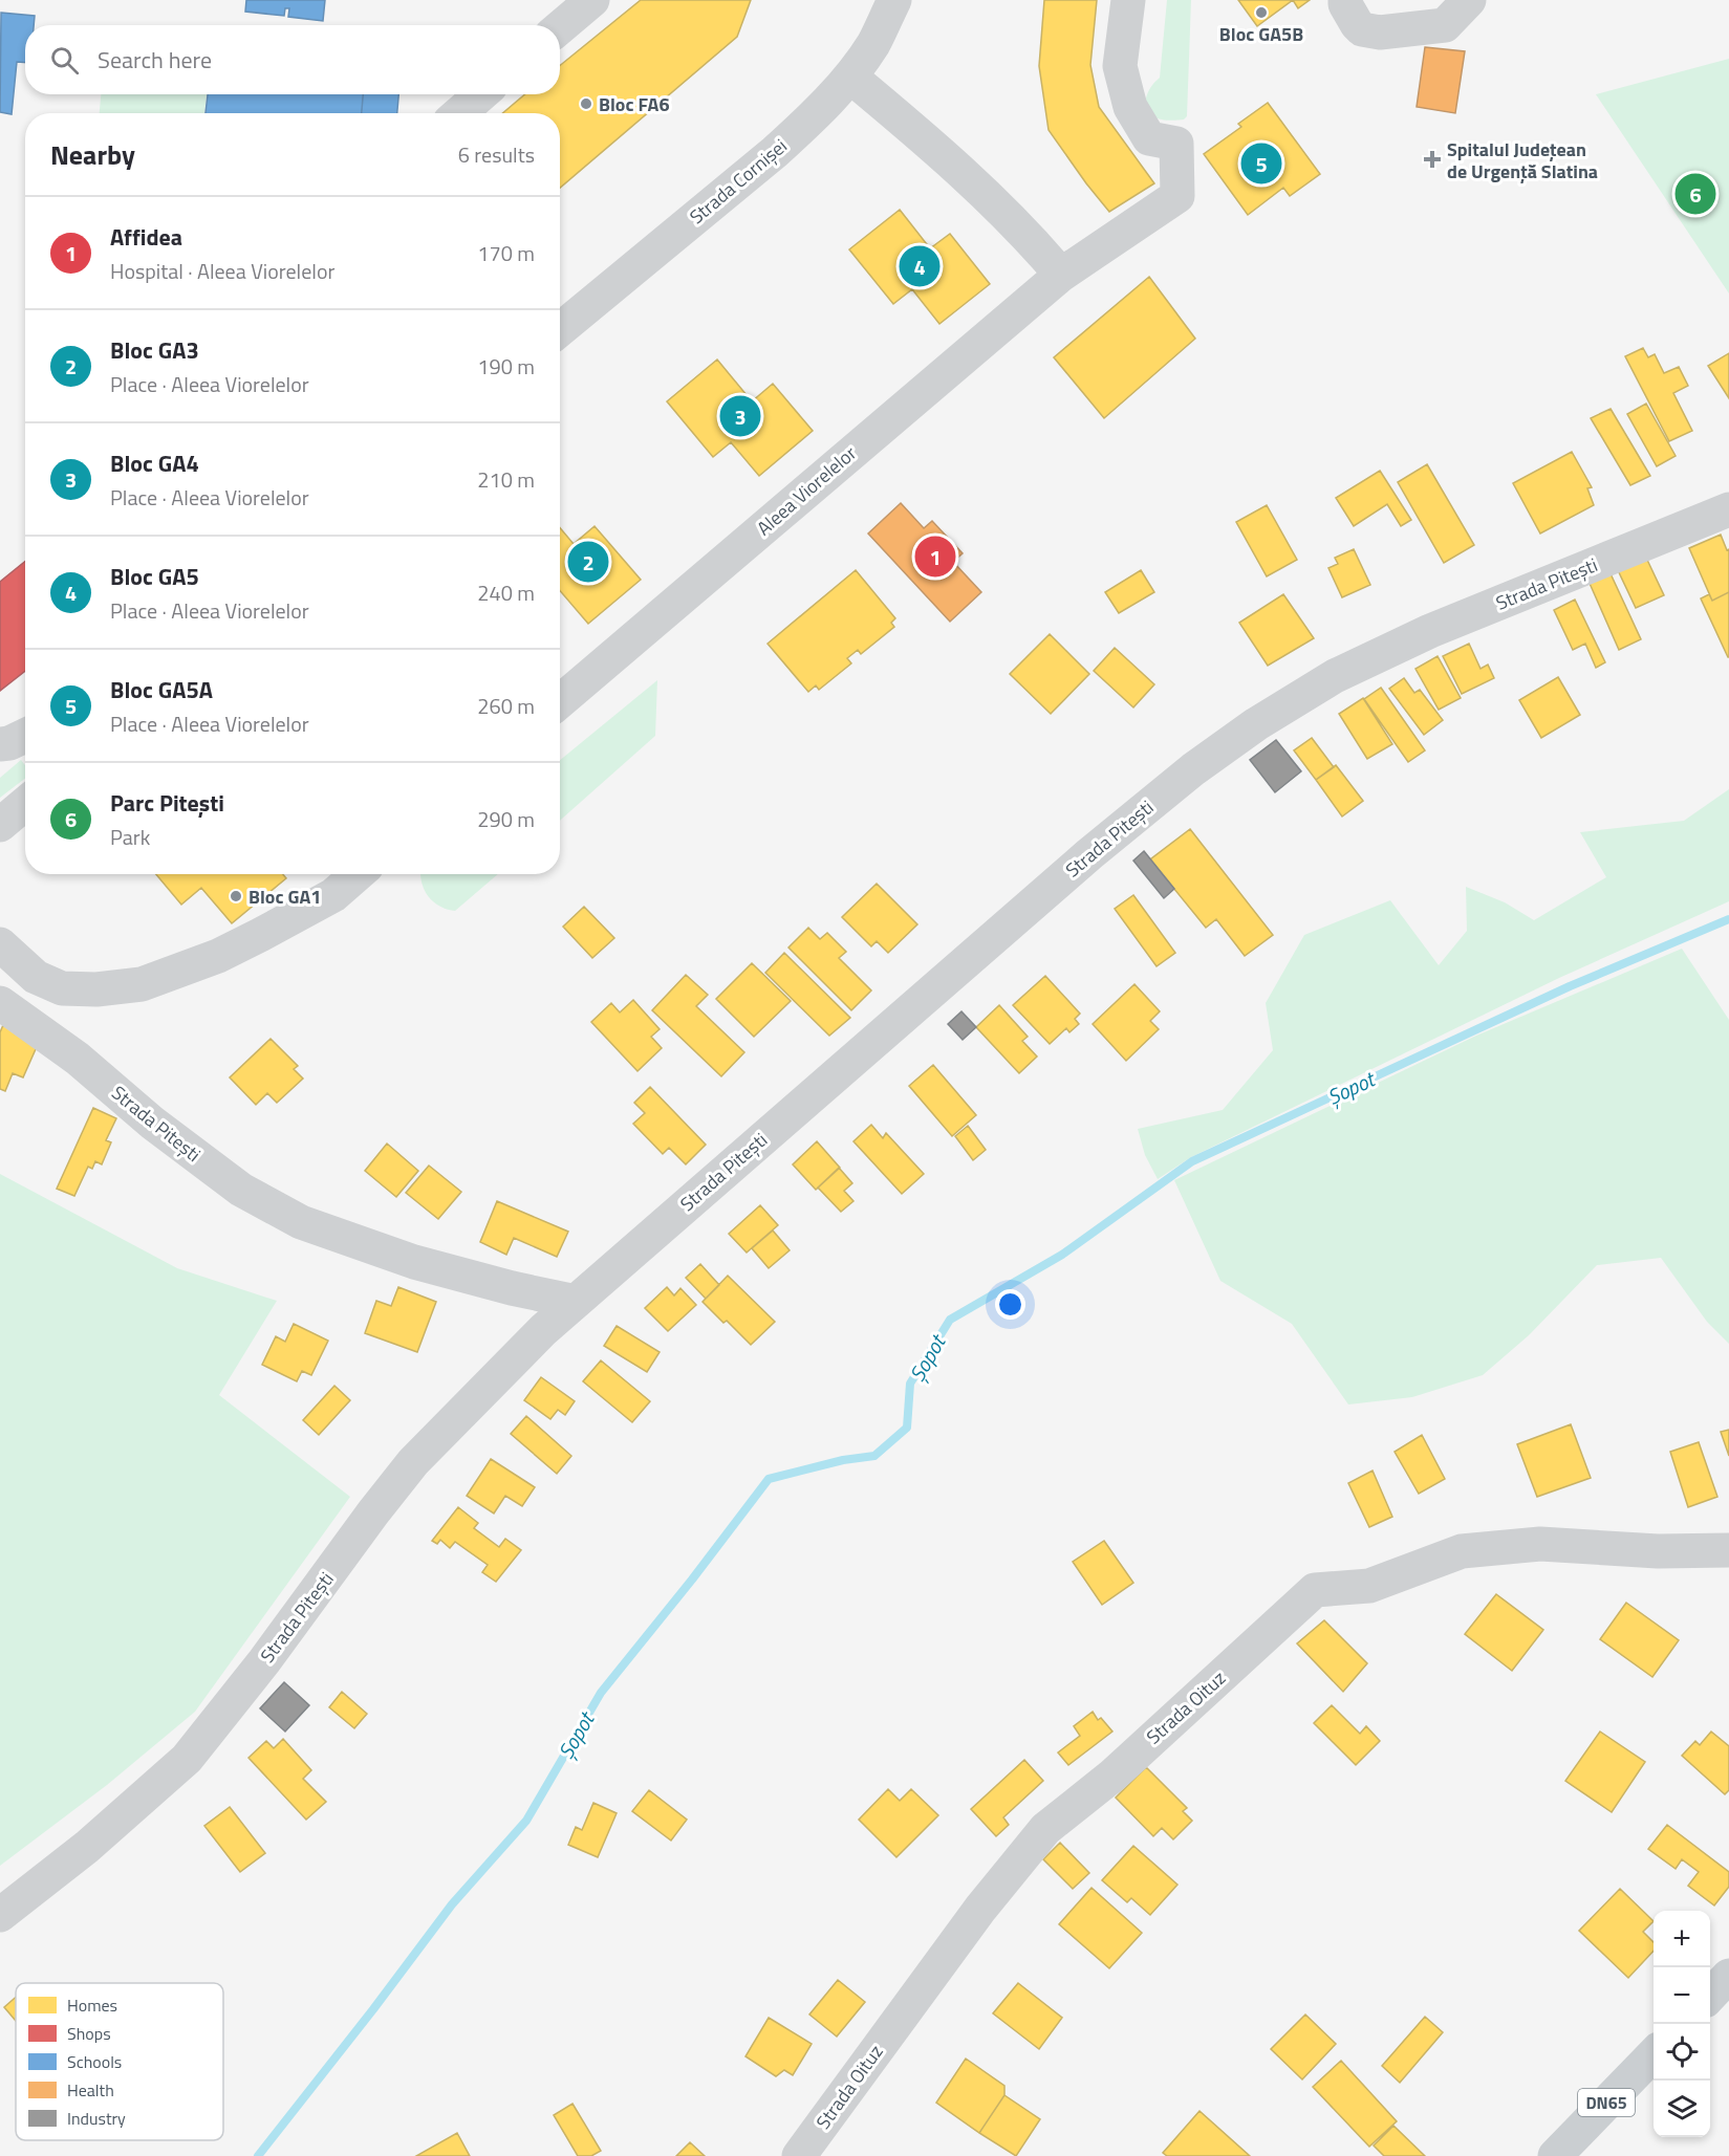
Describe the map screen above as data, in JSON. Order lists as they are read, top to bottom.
{
  "streets": {
    "main road": ["DN65"],
    "street": [
      "Strada Cornișei",
      "Aleea Viorelelor",
      "Strada Pitești",
      "Strada Oituz"
    ]
  },
  "water": ["Șopot"],
  "places": {
    "other": ["Bloc GA5B", "Bloc FA6", "Bloc GA1"],
    "health": ["Spitalul Județean de Urgență Slatina"]
  },
  "legend": [
    "Homes",
    "Shops",
    "Schools",
    "Health",
    "Industry"
  ],
  "page": {
    "search": "Search here",
    "heading": ["Nearby", "6 results"],
    "pins": [
      "5",
      "6",
      "4",
      "3",
      "1",
      "2"
    ],
    "list": [
      {
        "mark": "1",
        "name": "Affidea",
        "note": "Hospital · Aleea Viorelelor",
        "value": "170 m"
      },
      {
        "mark": "2",
        "name": "Bloc GA3",
        "note": "Place · Aleea Viorelelor",
        "value": "190 m"
      },
      {
        "mark": "3",
        "name": "Bloc GA4",
        "note": "Place · Aleea Viorelelor",
        "value": "210 m"
      },
      {
        "mark": "4",
        "name": "Bloc GA5",
        "note": "Place · Aleea Viorelelor",
        "value": "240 m"
      },
      {
        "mark": "5",
        "name": "Bloc GA5A",
        "note": "Place · Aleea Viorelelor",
        "value": "260 m"
      },
      {
        "mark": "6",
        "name": "Parc Pitești",
        "note": "Park",
        "value": "290 m"
      }
    ],
    "map_buttons": ["+", "−"]
  }
}
